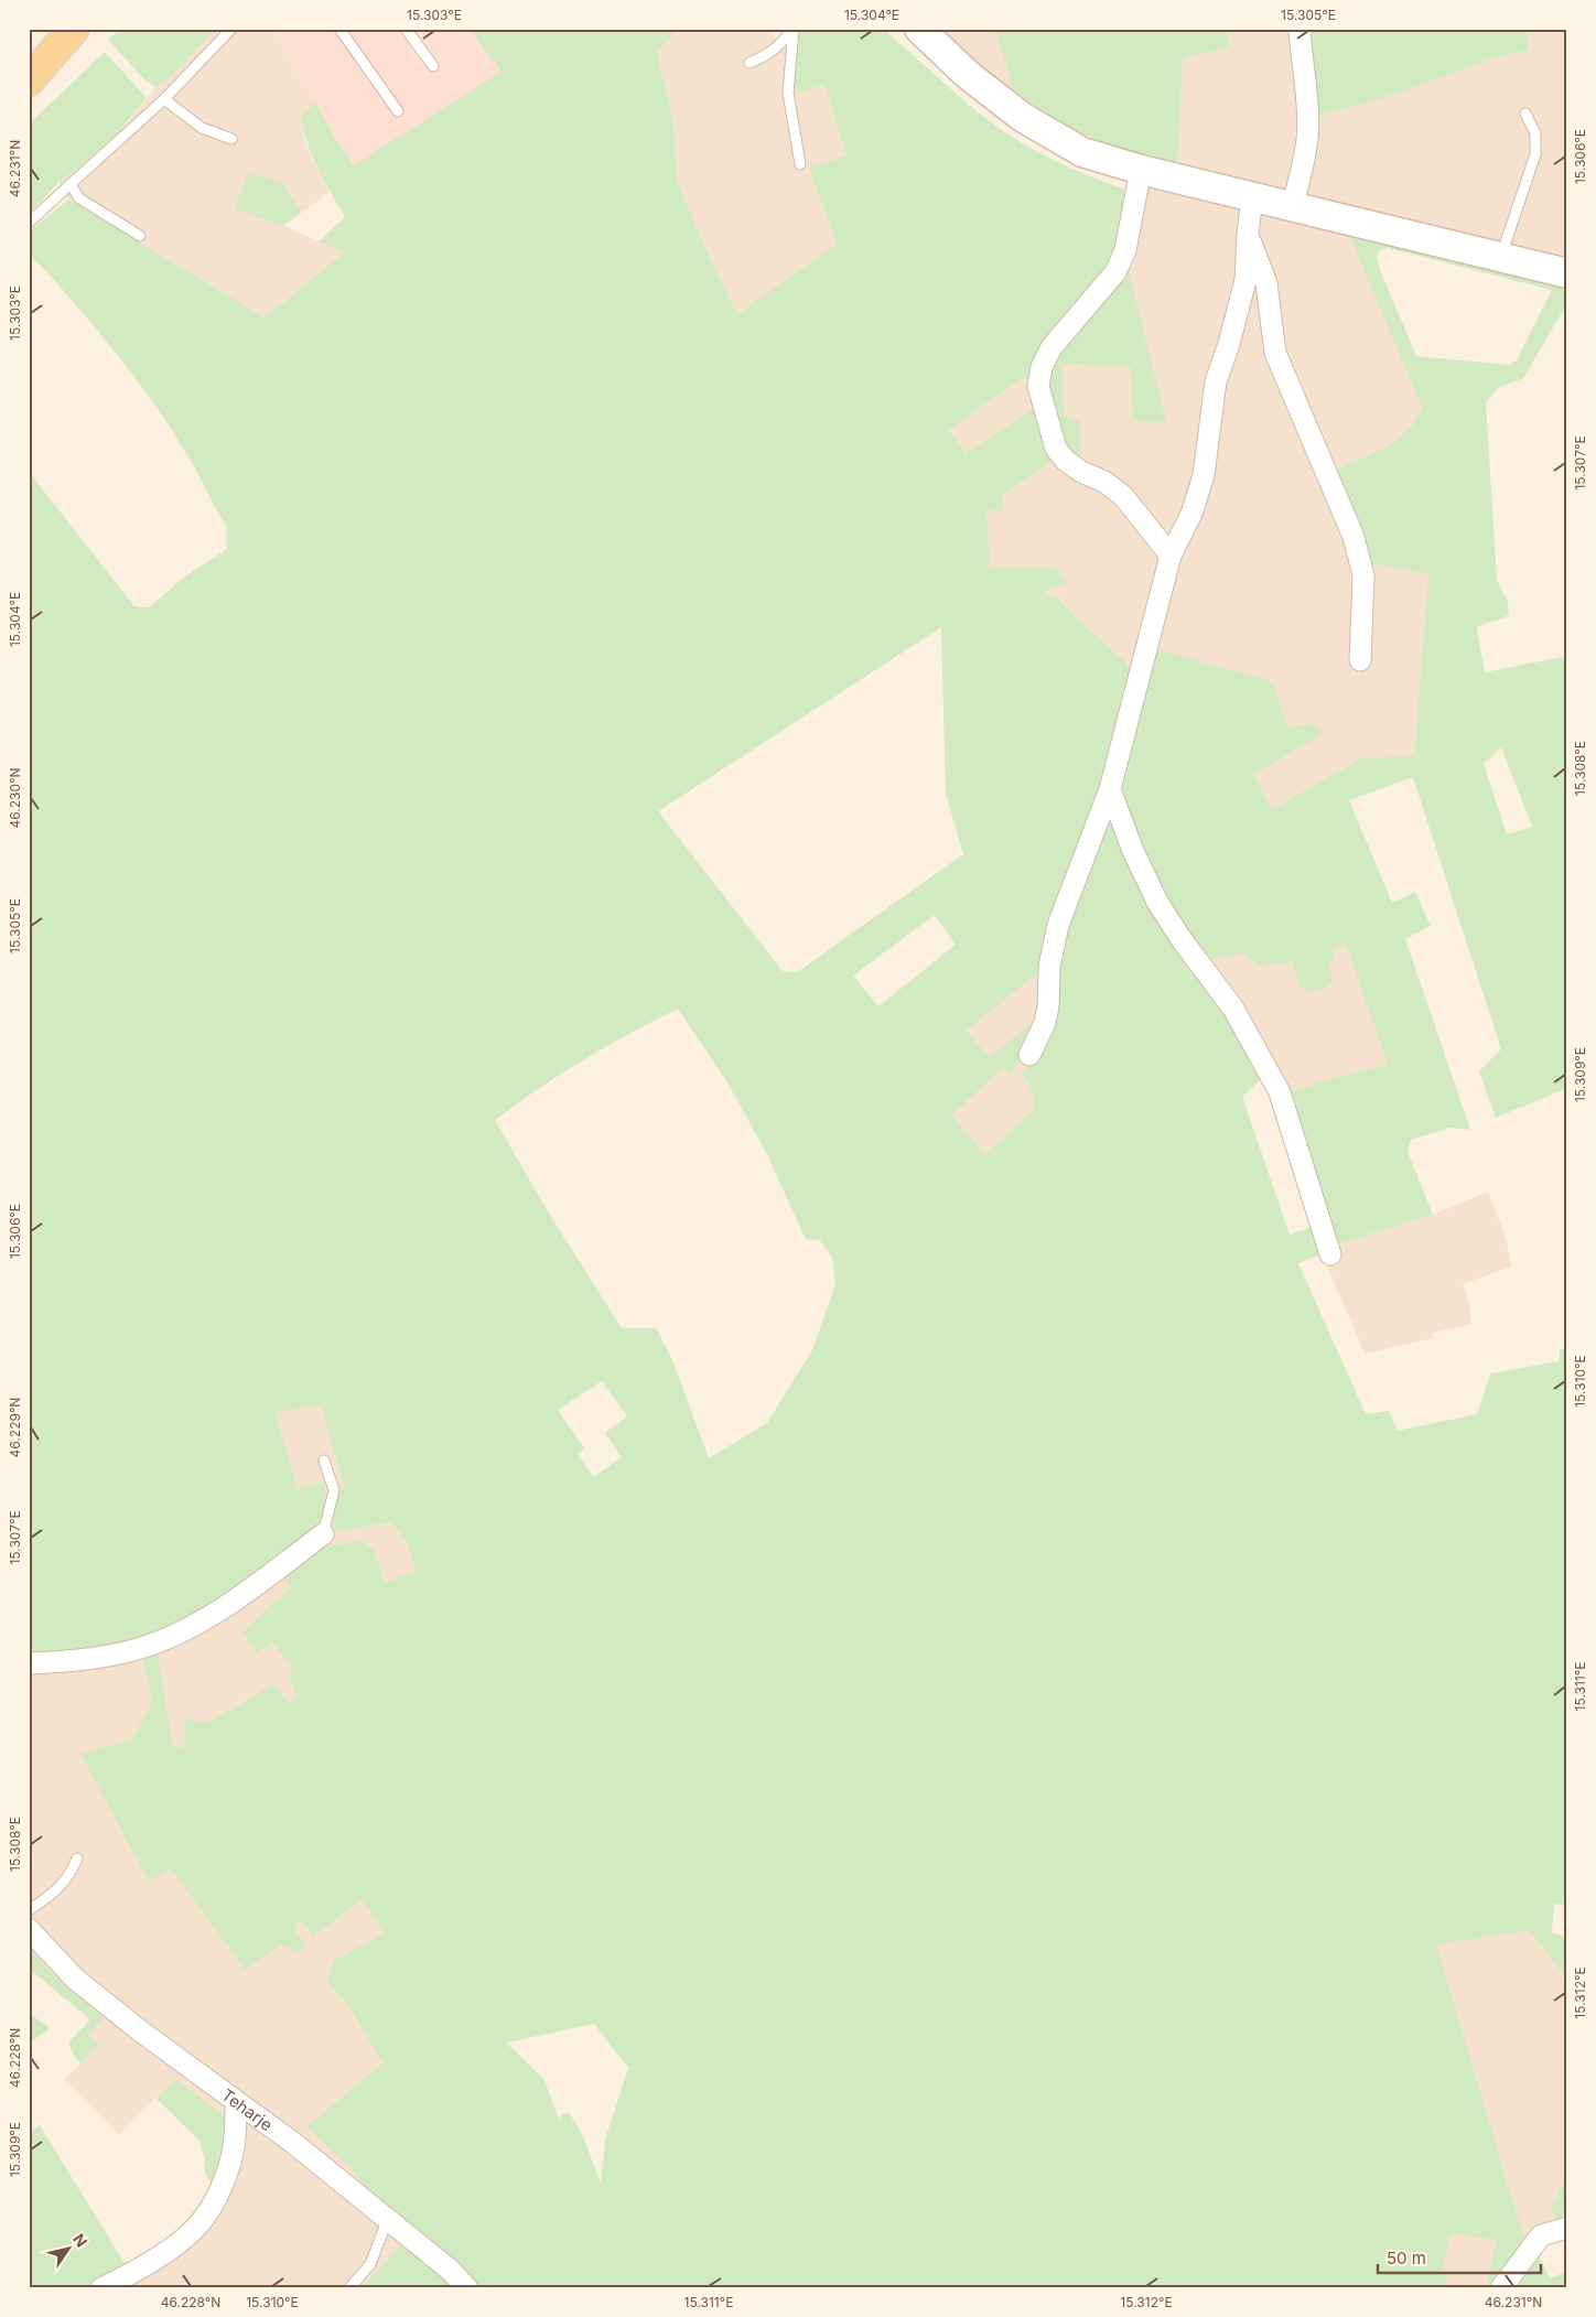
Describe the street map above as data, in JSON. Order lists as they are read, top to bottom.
{
  "streets": {
    "street": ["Teharje"]
  },
  "scale_bar": "50 m",
  "north": "top right",
  "coordinates": [
    "15.303°E",
    "15.304°E",
    "15.305°E",
    "15.306°E",
    "46.231°N",
    "15.307°E",
    "15.308°E",
    "46.230°N",
    "15.309°E",
    "15.310°E",
    "46.229°N",
    "15.311°E",
    "15.312°E",
    "46.228°N"
  ]
}
